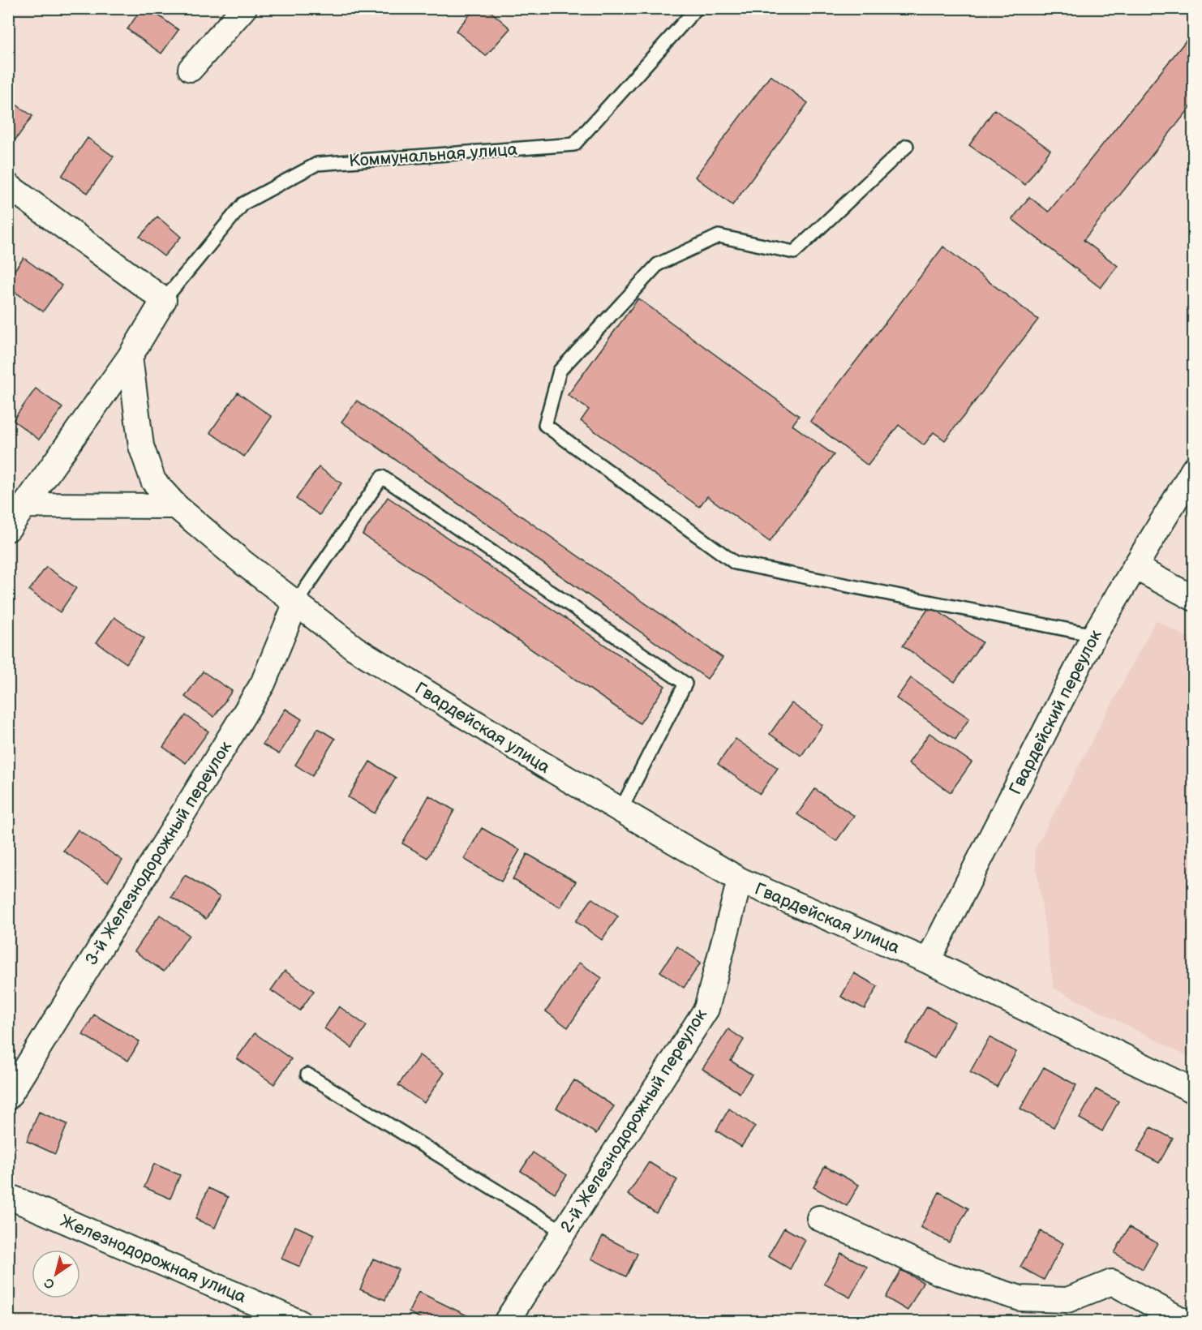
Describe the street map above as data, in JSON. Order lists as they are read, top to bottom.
{
  "streets": {
    "street": [
      "Гвардейский переулок",
      "Гвардейская улица",
      "3-й Железнодорожный переулок",
      "2-й Железнодорожный переулок",
      "Железнодорожная улица"
    ],
    "lane": ["Коммунальная улица"]
  },
  "crossings": [
    ["Гвардейский переулок", "Гвардейская улица"],
    ["Гвардейская улица", "3-й Железнодорожный переулок"],
    ["Гвардейская улица", "2-й Железнодорожный переулок"]
  ],
  "north": "bottom left"
}
